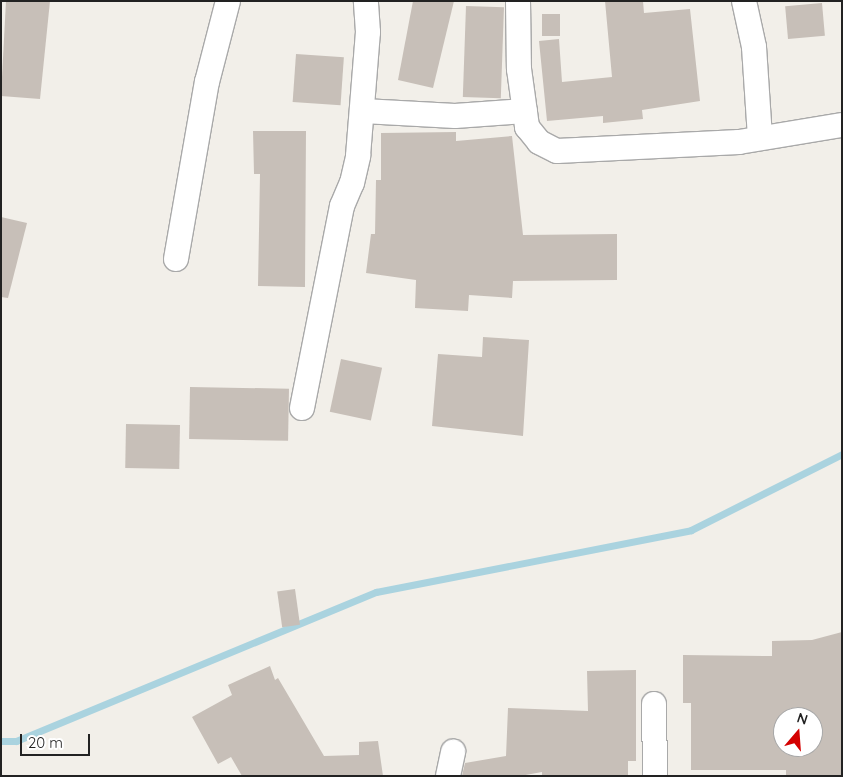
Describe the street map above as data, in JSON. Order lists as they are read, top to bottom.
{
  "scale_bar": "20 m",
  "north": "top"
}
